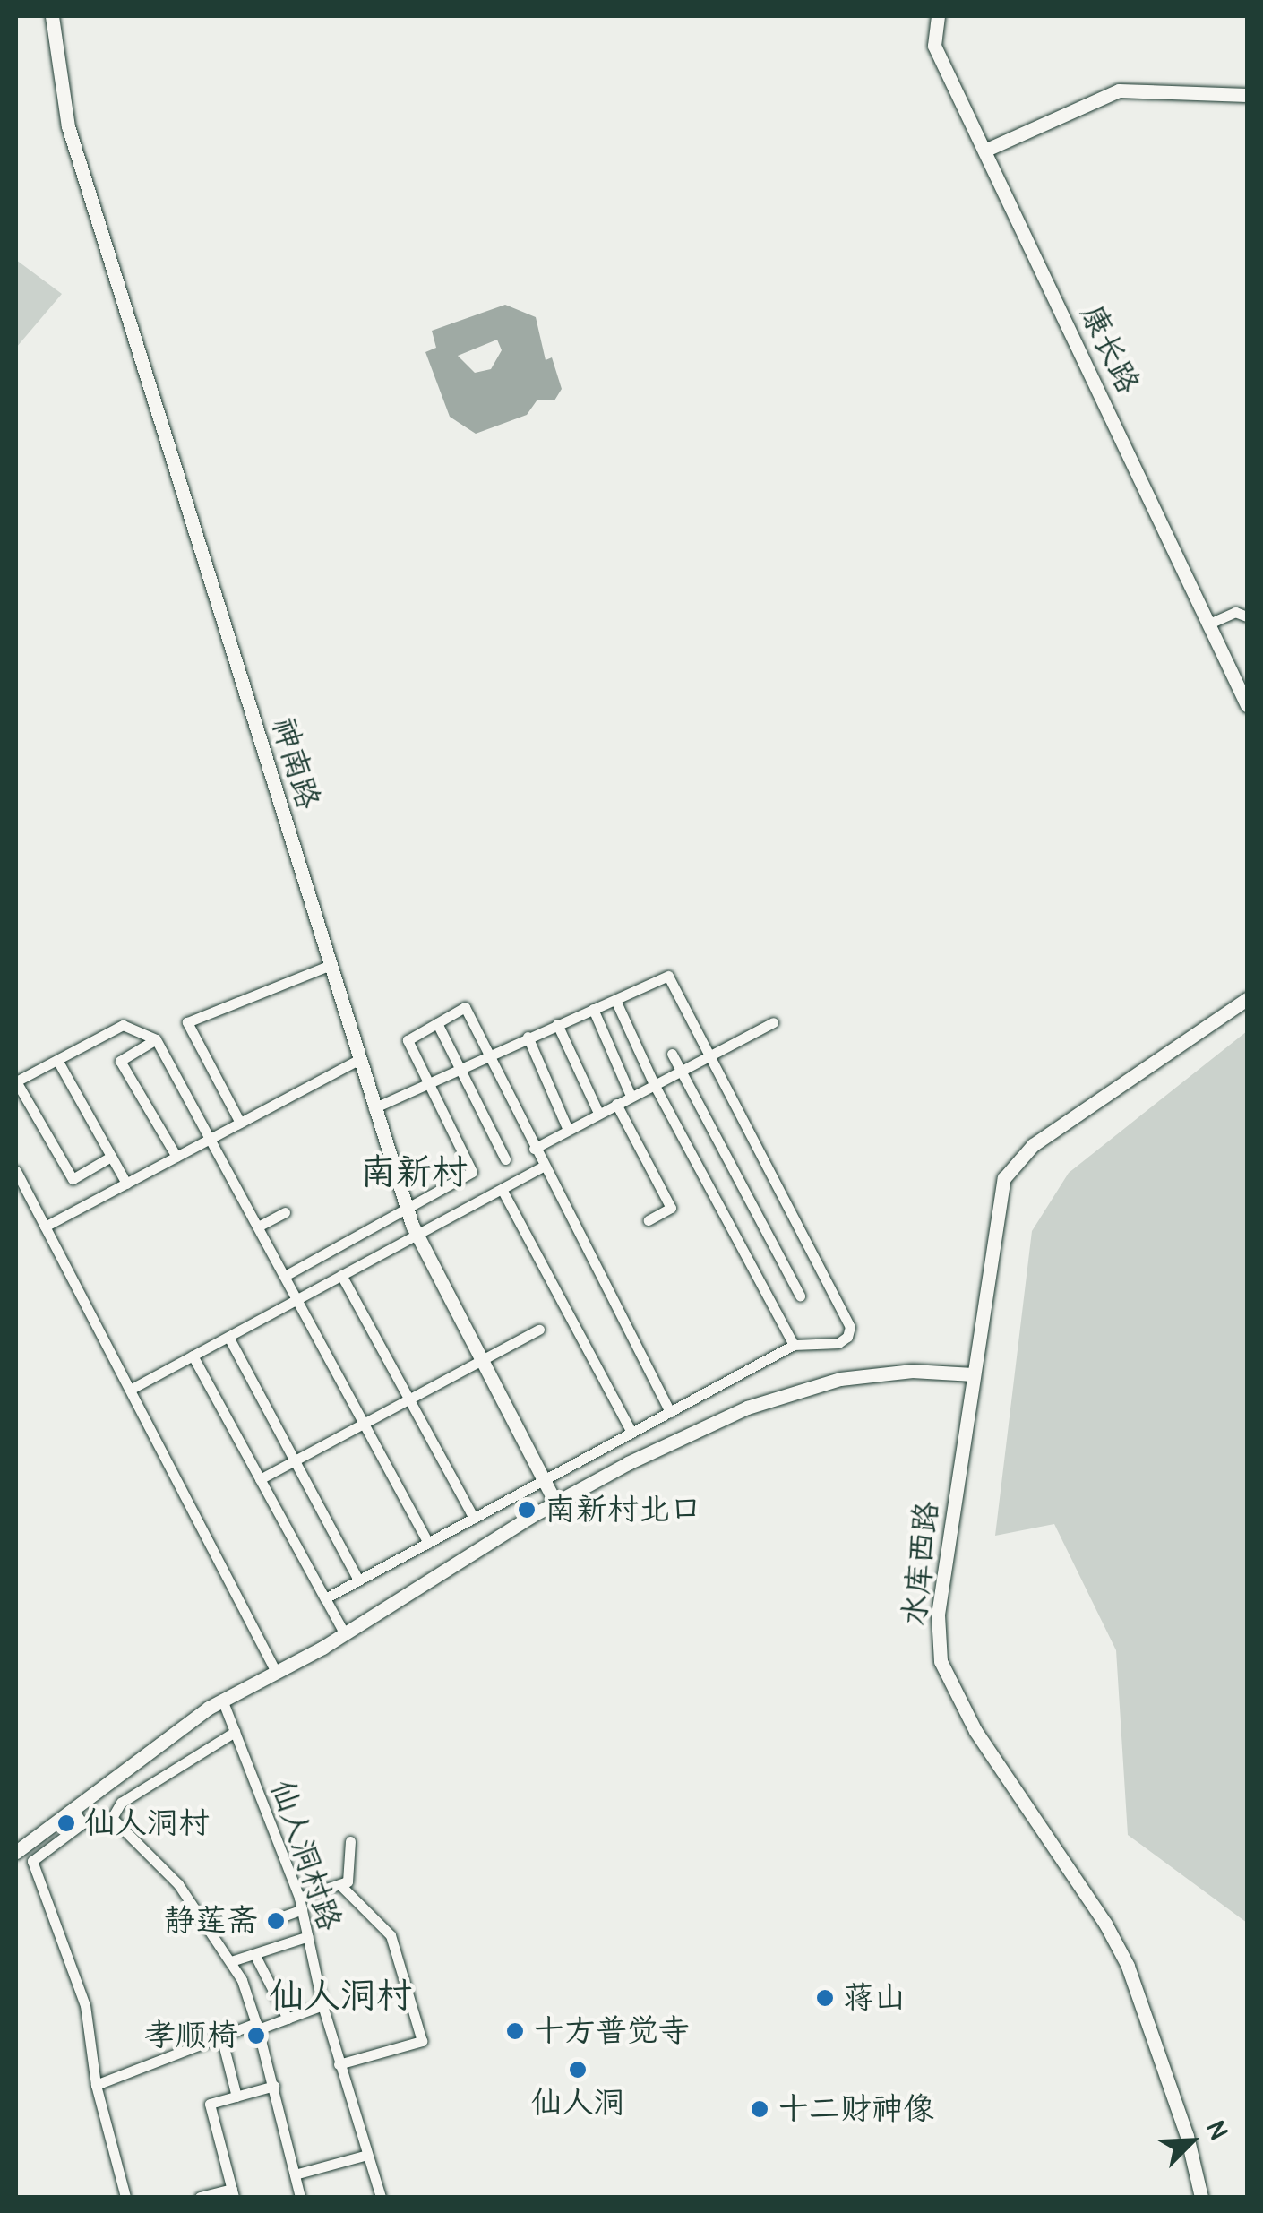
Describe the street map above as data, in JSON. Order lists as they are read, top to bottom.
{
  "streets": {
    "street": [
      "康长路",
      "神南路",
      "水库西路",
      "仙人洞村路"
    ]
  },
  "districts": ["南新村", "仙人洞村"],
  "places": [
    "南新村北口",
    "仙人洞村",
    "静莲斋",
    "蒋山",
    "十方普觉寺",
    "孝顺椅",
    "仙人洞",
    "十二财神像"
  ],
  "north": "top right"
}
